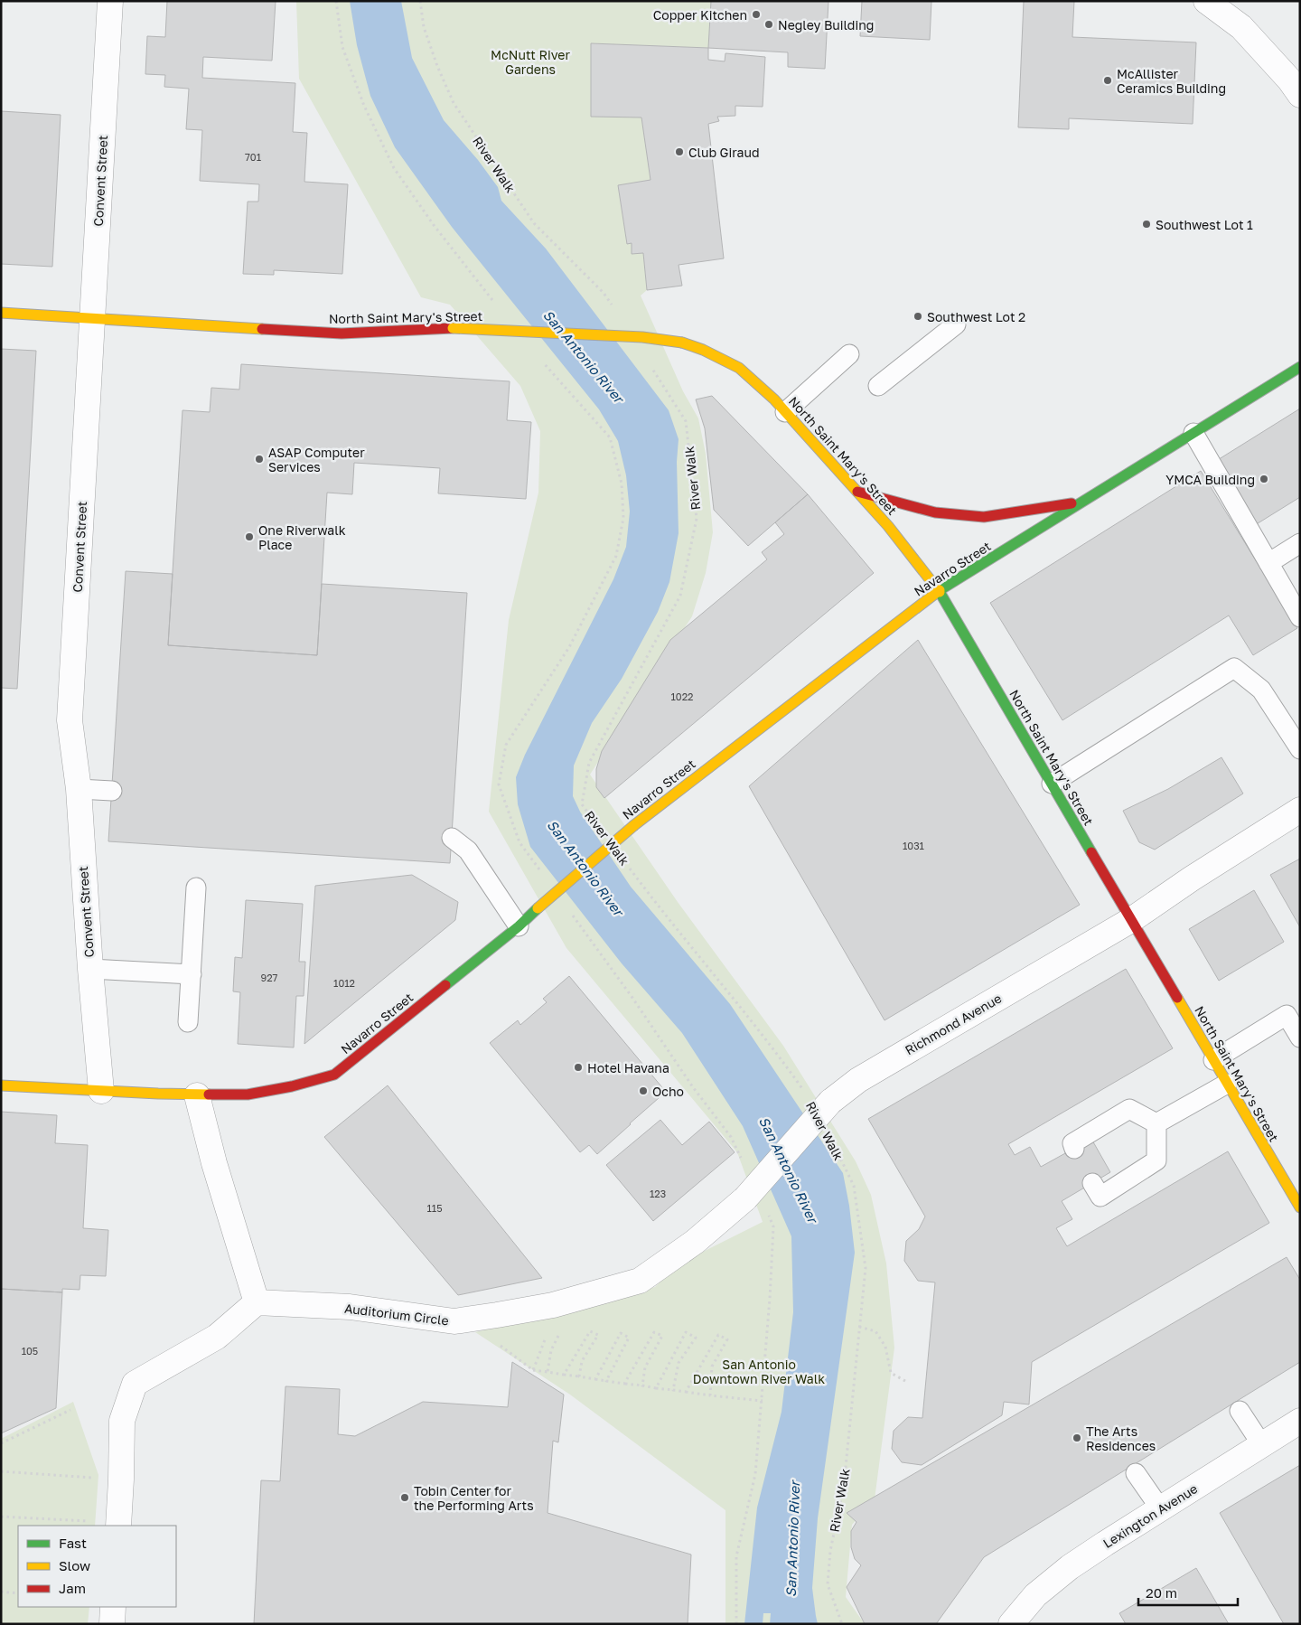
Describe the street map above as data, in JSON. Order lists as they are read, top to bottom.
{
  "streets": {
    "main road": ["North Saint Mary's Street", "Navarro Street"],
    "street": [
      "Convent Street",
      "Richmond Avenue",
      "Auditorium Circle",
      "Lexington Avenue"
    ],
    "path": ["River Walk"]
  },
  "crossings": [
    ["Convent Street", "North Saint Mary's Street"],
    ["Convent Street", "Navarro Street"],
    ["North Saint Mary's Street", "Navarro Street"],
    ["North Saint Mary's Street", "Richmond Avenue"],
    ["Richmond Avenue", "Auditorium Circle"]
  ],
  "water": ["San Antonio River"],
  "parks": ["McNutt River Gardens", "San Antonio Downtown River Walk"],
  "places": [
    "Copper Kitchen",
    "Negley Building",
    "McAllister Ceramics Building",
    "Club Giraud",
    "Southwest Lot 1",
    "Southwest Lot 2",
    "ASAP Computer Services",
    "YMCA Building",
    "One Riverwalk Place",
    "Hotel Havana",
    "Ocho",
    "The Arts Residences",
    "Tobin Center for the Performing Arts"
  ],
  "house_numbers": [
    "701",
    "1022",
    "1031",
    "927",
    "1012",
    "123",
    "115",
    "105"
  ],
  "legend": ["Fast", "Slow", "Jam"],
  "scale_bar": "20 m"
}
